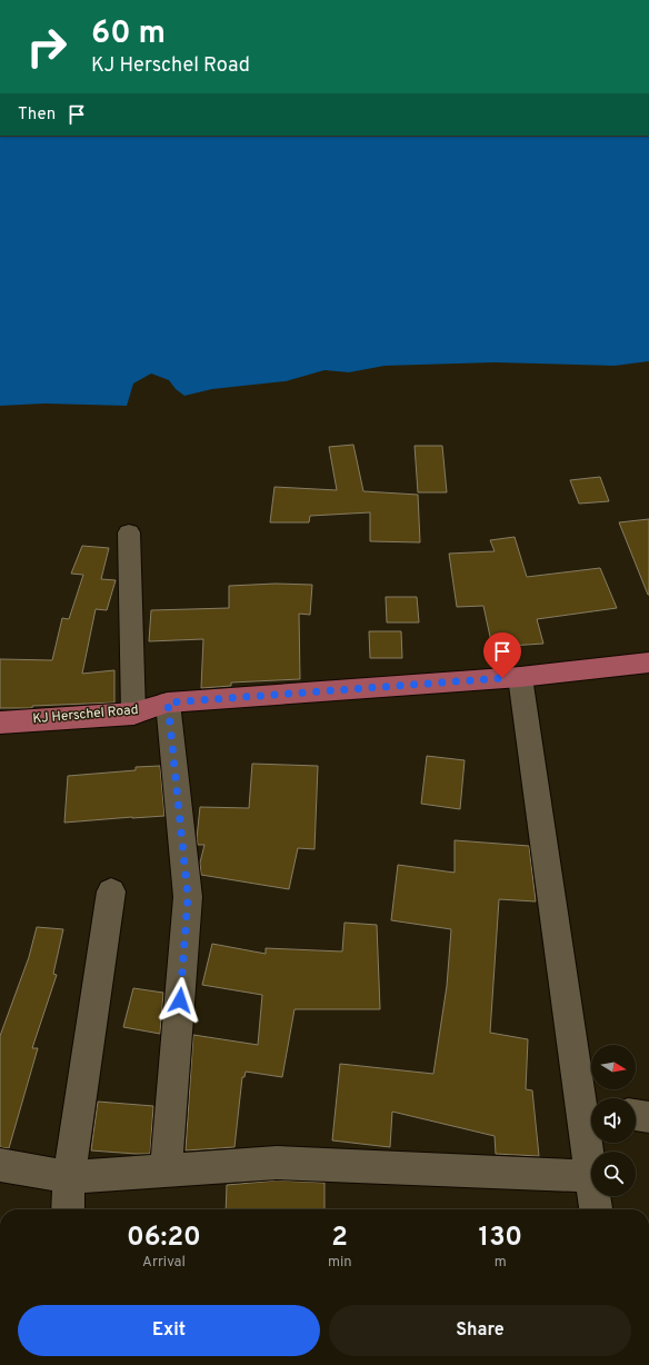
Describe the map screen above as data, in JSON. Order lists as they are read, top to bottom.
{
  "streets": {
    "main road": ["KJ Herschel Road"]
  },
  "north": "right",
  "page": {
    "turn": ["60 m", "KJ Herschel Road"],
    "then": "Then",
    "eta": [
      "06:20",
      "Arrival",
      "2",
      "min",
      "130",
      "m"
    ],
    "buttons": ["Exit", "Share"]
  }
}
